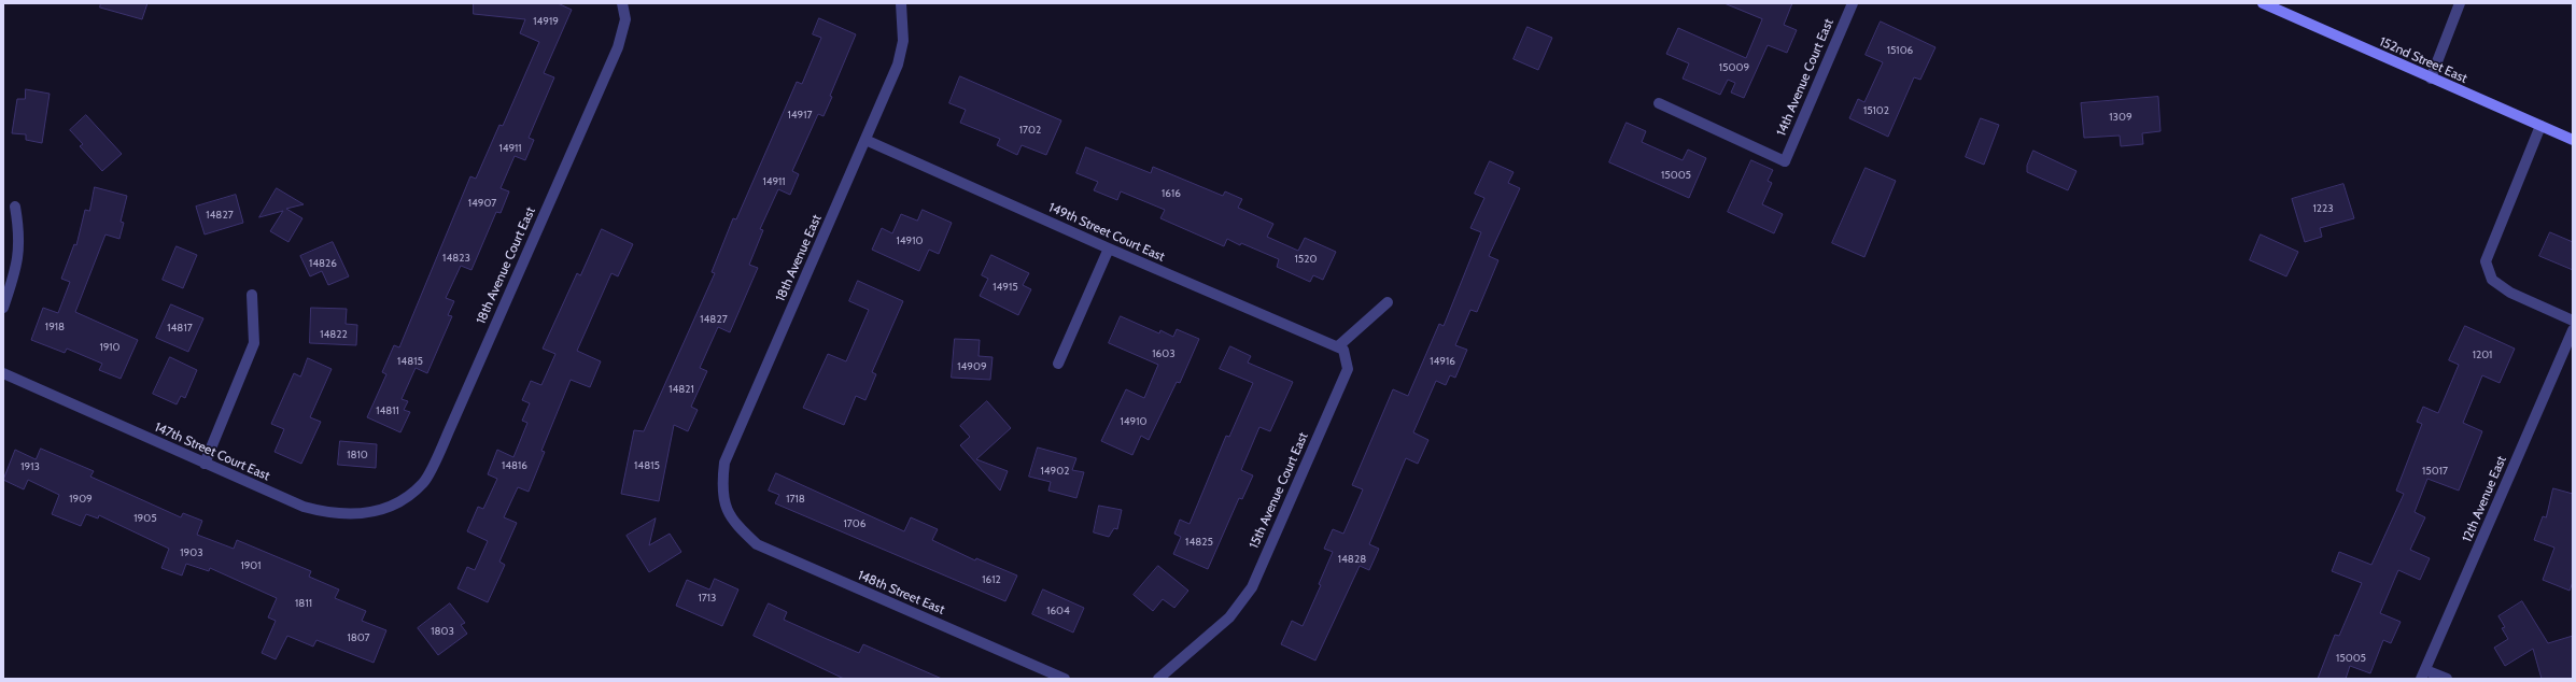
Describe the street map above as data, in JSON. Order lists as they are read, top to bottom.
{
  "streets": {
    "main road": ["152nd Street East"],
    "street": [
      "14th Avenue Court East",
      "149th Street Court East",
      "18th Avenue East",
      "18th Avenue Court East",
      "147th Street Court East",
      "15th Avenue Court East",
      "12th Avenue East",
      "148th Street East"
    ]
  },
  "crossings": [
    ["149th Street Court East", "18th Avenue East"],
    ["149th Street Court East", "15th Avenue Court East"],
    ["18th Avenue East", "148th Street East"],
    ["18th Avenue Court East", "147th Street Court East"]
  ],
  "house_numbers": [
    "14919",
    "15106",
    "15009",
    "15102",
    "14917",
    "1309",
    "1702",
    "14911",
    "15005",
    "14911",
    "1616",
    "14907",
    "1223",
    "14827",
    "14910",
    "14823",
    "1520",
    "14826",
    "14915",
    "14827",
    "1918",
    "14817",
    "14822",
    "1910",
    "1603",
    "1201",
    "14815",
    "14916",
    "14909",
    "14821",
    "14811",
    "14910",
    "1810",
    "14816",
    "14815",
    "1913",
    "14902",
    "15017",
    "1909",
    "1718",
    "1905",
    "1706",
    "14825",
    "1903",
    "14828",
    "1901",
    "1612",
    "1713",
    "1811",
    "1604",
    "1803",
    "1807",
    "15005"
  ]
}
